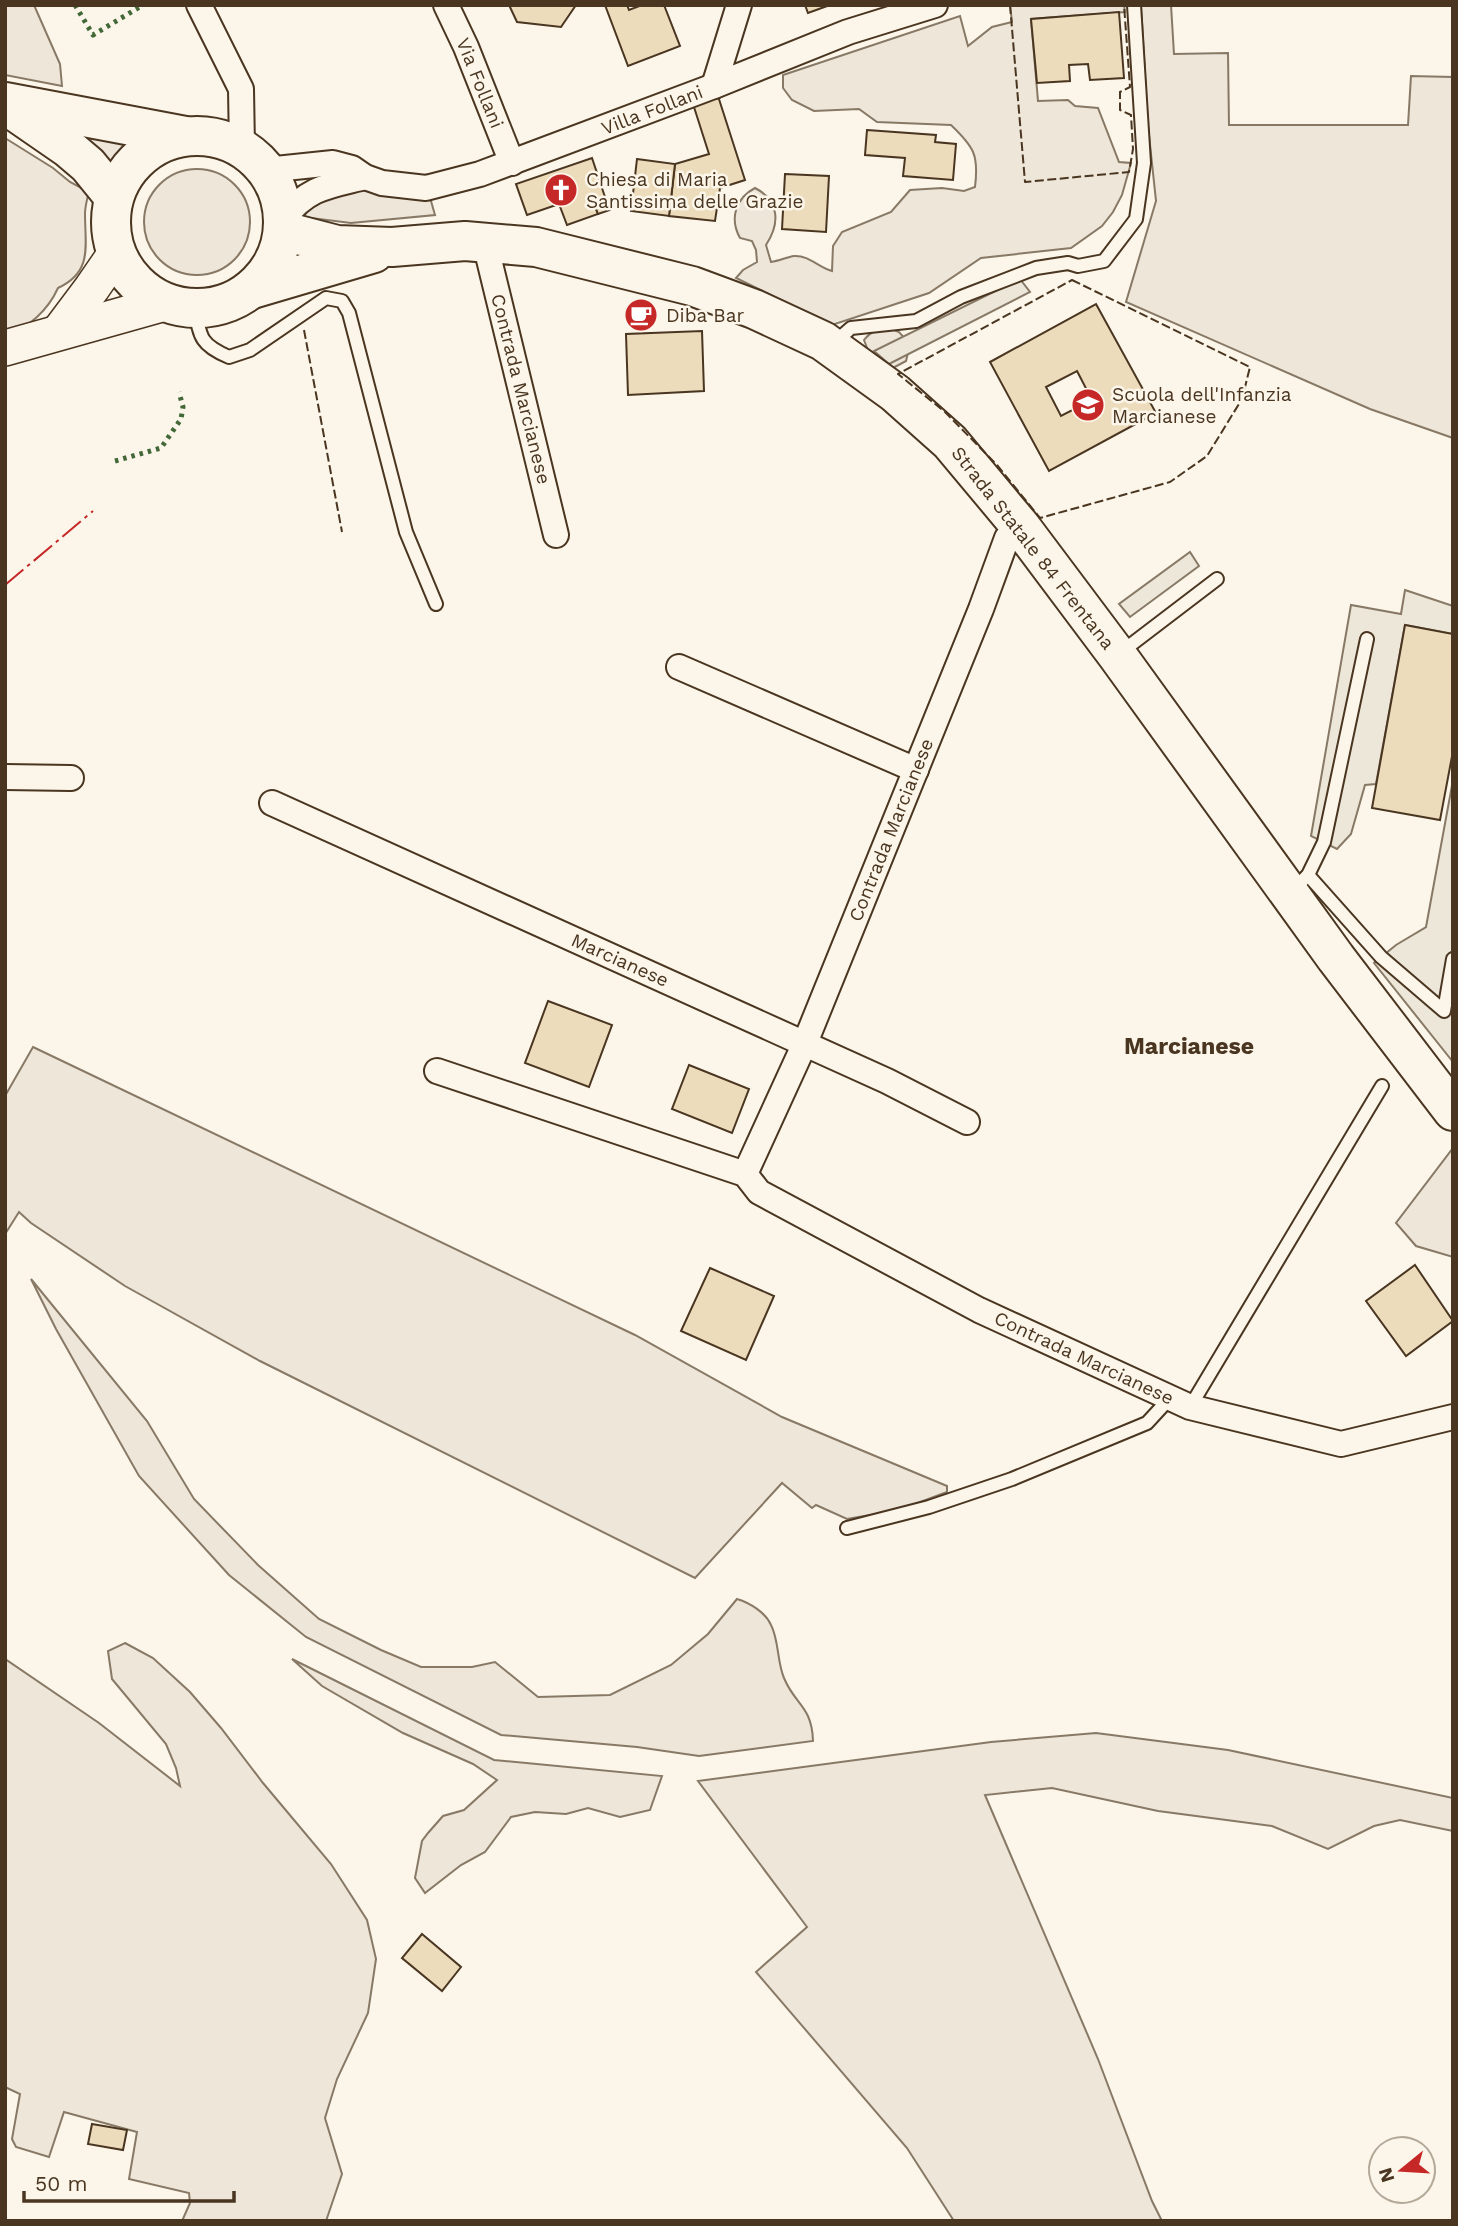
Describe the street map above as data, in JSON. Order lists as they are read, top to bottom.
{
  "streets": {
    "main road": ["Strada Statale 84 Frentana"],
    "street": [
      "Via Follani",
      "Villa Follani",
      "Contrada Marcianese",
      "Marcianese"
    ]
  },
  "crossings": [
    ["Via Follani", "Villa Follani"],
    ["Villa Follani", "Strada Statale 84 Frentana"],
    ["Contrada Marcianese", "Strada Statale 84 Frentana"],
    ["Contrada Marcianese", "Marcianese"]
  ],
  "districts": ["Marcianese"],
  "places": {
    "church": ["Chiesa di Maria Santissima delle Grazie"],
    "cafe": ["Diba Bar"],
    "school or university": ["Scuola dell'Infanzia Marcianese"]
  },
  "scale_bar": "50 m",
  "north": "left"
}
